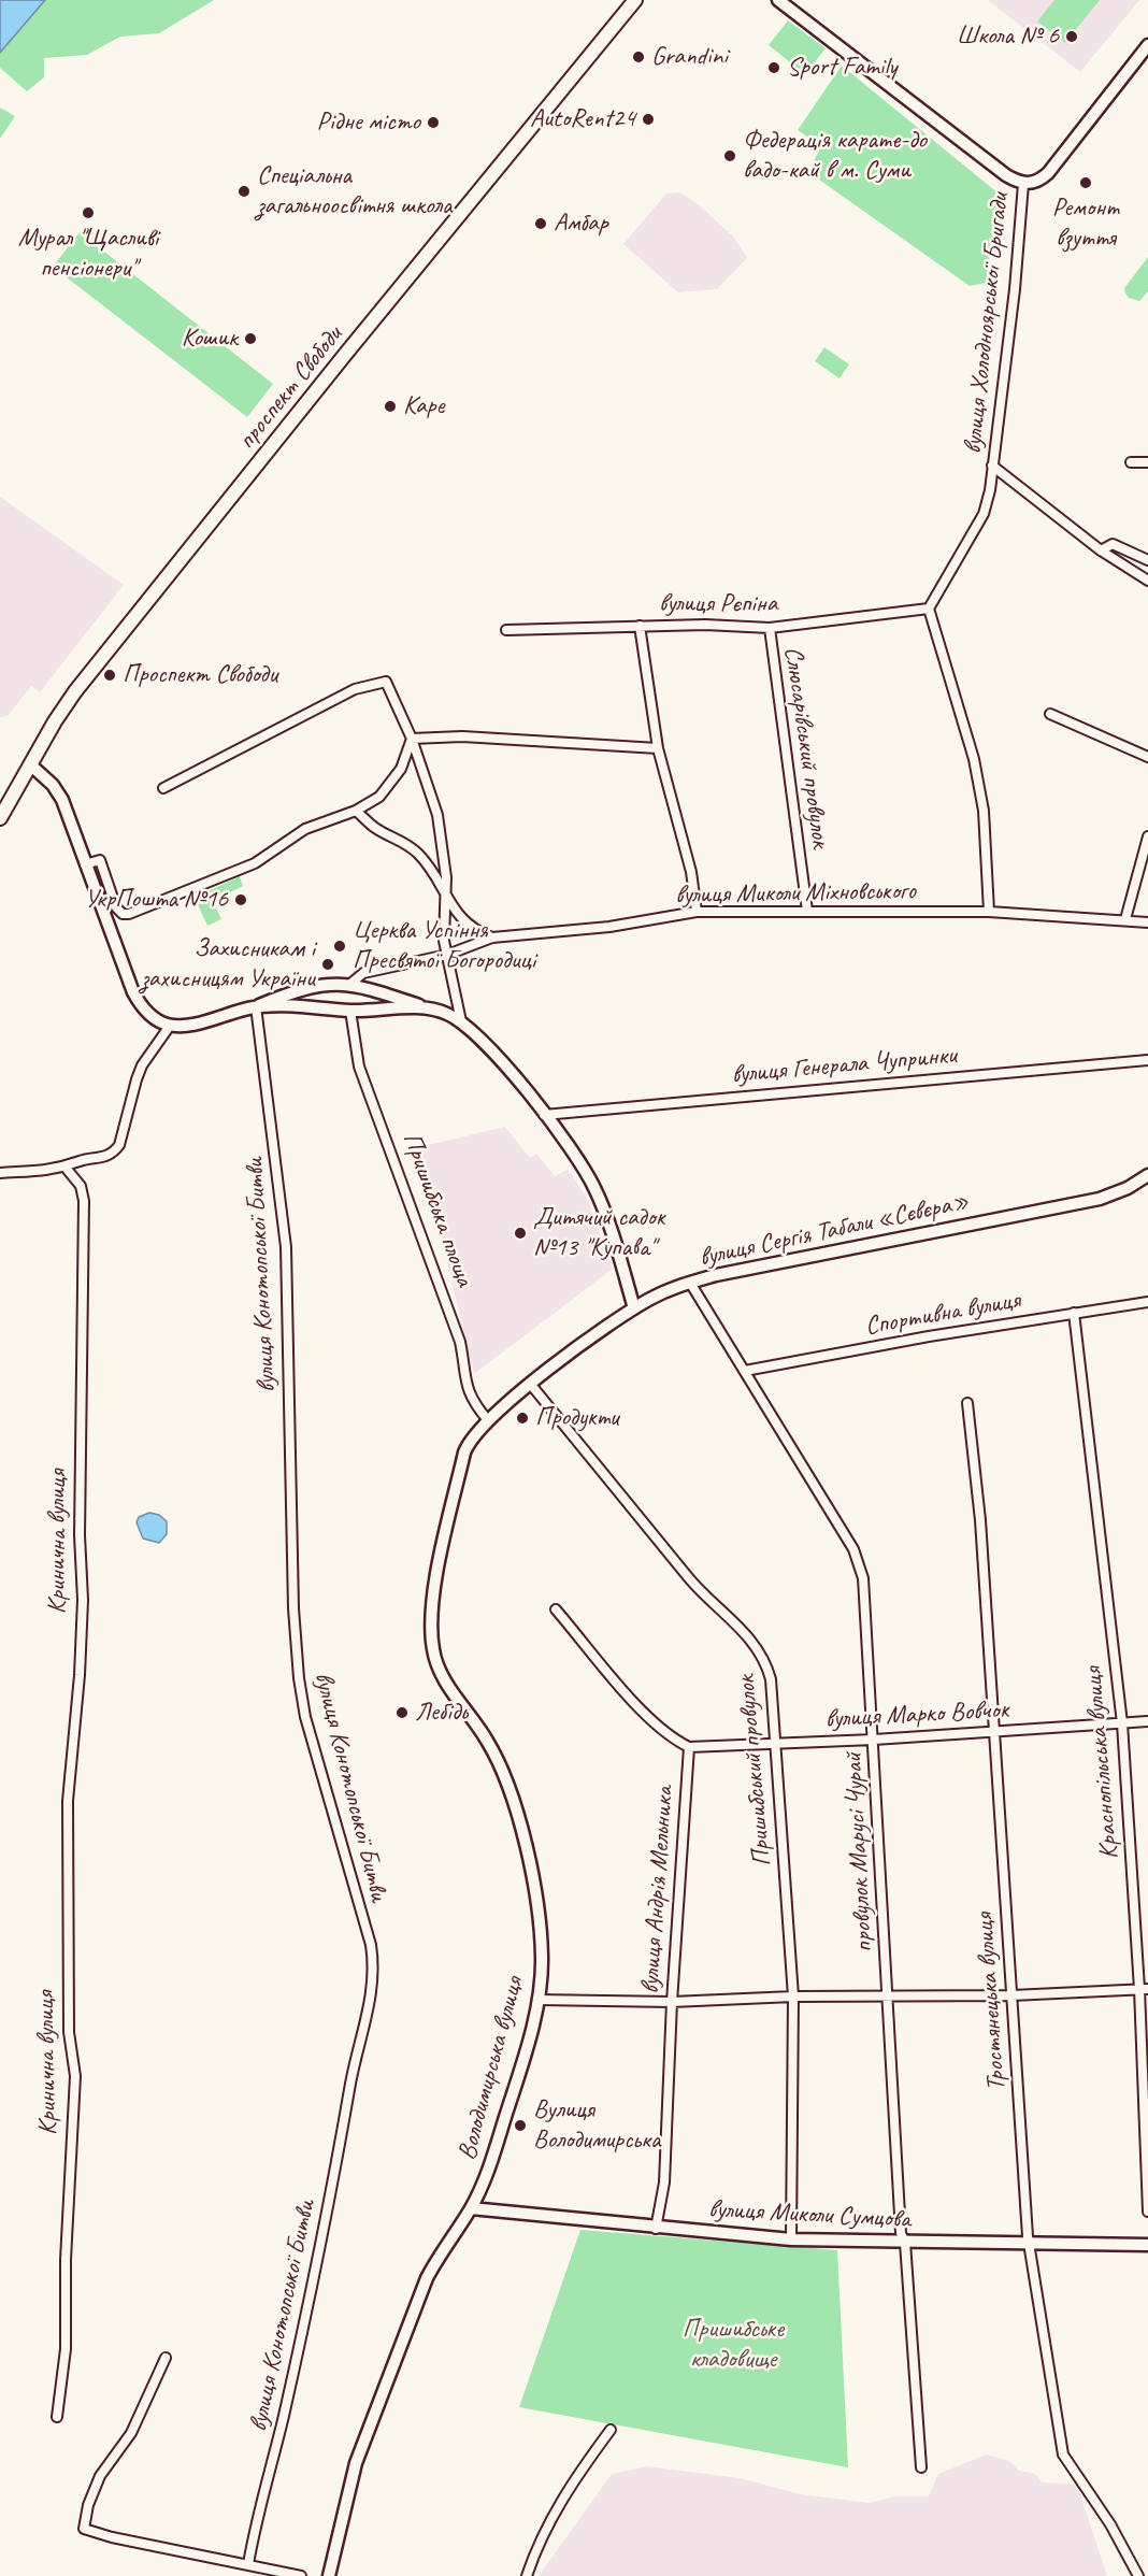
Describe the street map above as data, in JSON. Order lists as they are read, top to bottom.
{
  "streets": {
    "main road": ["проспект Свободи"],
    "street": [
      "вулиця Холодноярської Бригади",
      "вулиця Рєпіна",
      "Слюсарівський провулок",
      "вулиця Миколи Міхновського",
      "вулиця Генерала Чупринки",
      "Пришибська площа",
      "вулиця Сергія Табали «Сєвєра»",
      "вулиця Конотопської Битви",
      "Спортивна вулиця",
      "Кринична вулиця",
      "вулиця Марко Вовчок",
      "Краснопільська вулиця",
      "Пришибський провулок",
      "провулок Марусі Чурай",
      "вулиця Андрія Мельника",
      "Тростянецька вулиця",
      "Володимирська вулиця",
      "вулиця Миколи Сумцова"
    ]
  },
  "crossings": [
    ["вулиця Рєпіна", "Слюсарівський провулок"],
    ["Слюсарівський провулок", "вулиця Миколи Міхновського"],
    ["Пришибська площа", "вулиця Сергія Табали «Сєвєра»"],
    ["Пришибська площа", "Володимирська вулиця"],
    ["вулиця Сергія Табали «Сєвєра»", "Пришибський провулок"],
    ["вулиця Сергія Табали «Сєвєра»", "провулок Марусі Чурай"],
    ["вулиця Сергія Табали «Сєвєра»", "Володимирська вулиця"],
    ["Спортивна вулиця", "Краснопільська вулиця"],
    ["Спортивна вулиця", "провулок Марусі Чурай"],
    ["вулиця Марко Вовчок", "Краснопільська вулиця"],
    ["вулиця Марко Вовчок", "Пришибський провулок"],
    ["вулиця Марко Вовчок", "провулок Марусі Чурай"],
    ["вулиця Марко Вовчок", "вулиця Андрія Мельника"],
    ["вулиця Марко Вовчок", "Тростянецька вулиця"],
    ["Пришибський провулок", "вулиця Миколи Сумцова"],
    ["провулок Марусі Чурай", "вулиця Миколи Сумцова"],
    ["вулиця Андрія Мельника", "вулиця Миколи Сумцова"],
    ["Тростянецька вулиця", "вулиця Миколи Сумцова"],
    ["Володимирська вулиця", "вулиця Миколи Сумцова"]
  ],
  "parks": ["Пришибське кладовище"],
  "places": [
    "Школа № 6",
    "Grandini",
    "Sport Family",
    "AutoRent24",
    "Рідне місто",
    "Федерація карате-до вадо-кай в м. Суми",
    "Ремонт взуття",
    "Спеціальна загальноосвітня школа",
    "Мурал \"Щасливі пенсіонери\"",
    "Амбар",
    "Кошик",
    "Каре",
    "Проспект Свободи",
    "УкрПошта №16",
    "Церква Успіння Пресвятої Богородиці",
    "Захисникам і захисницям України",
    "Дитячий садок №13 \"Купава\"",
    "Продукти",
    "Лебідь",
    "Вулиця Володимирська"
  ]
}
